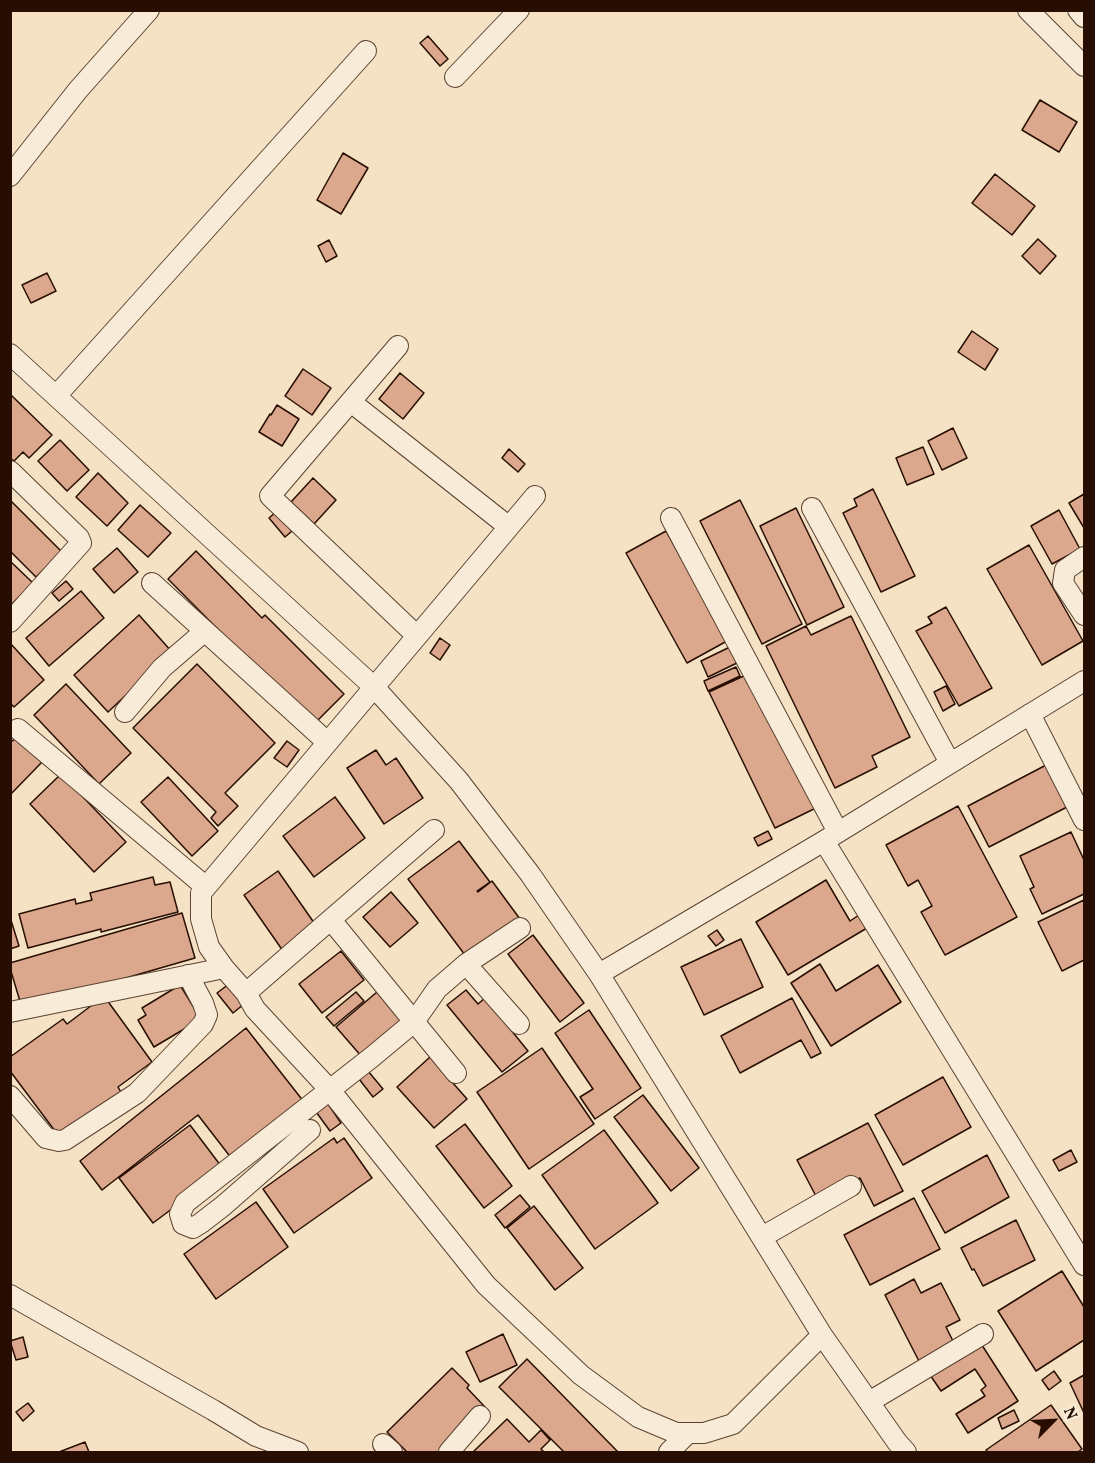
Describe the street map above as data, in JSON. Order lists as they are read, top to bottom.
{
  "north": "top right"
}
